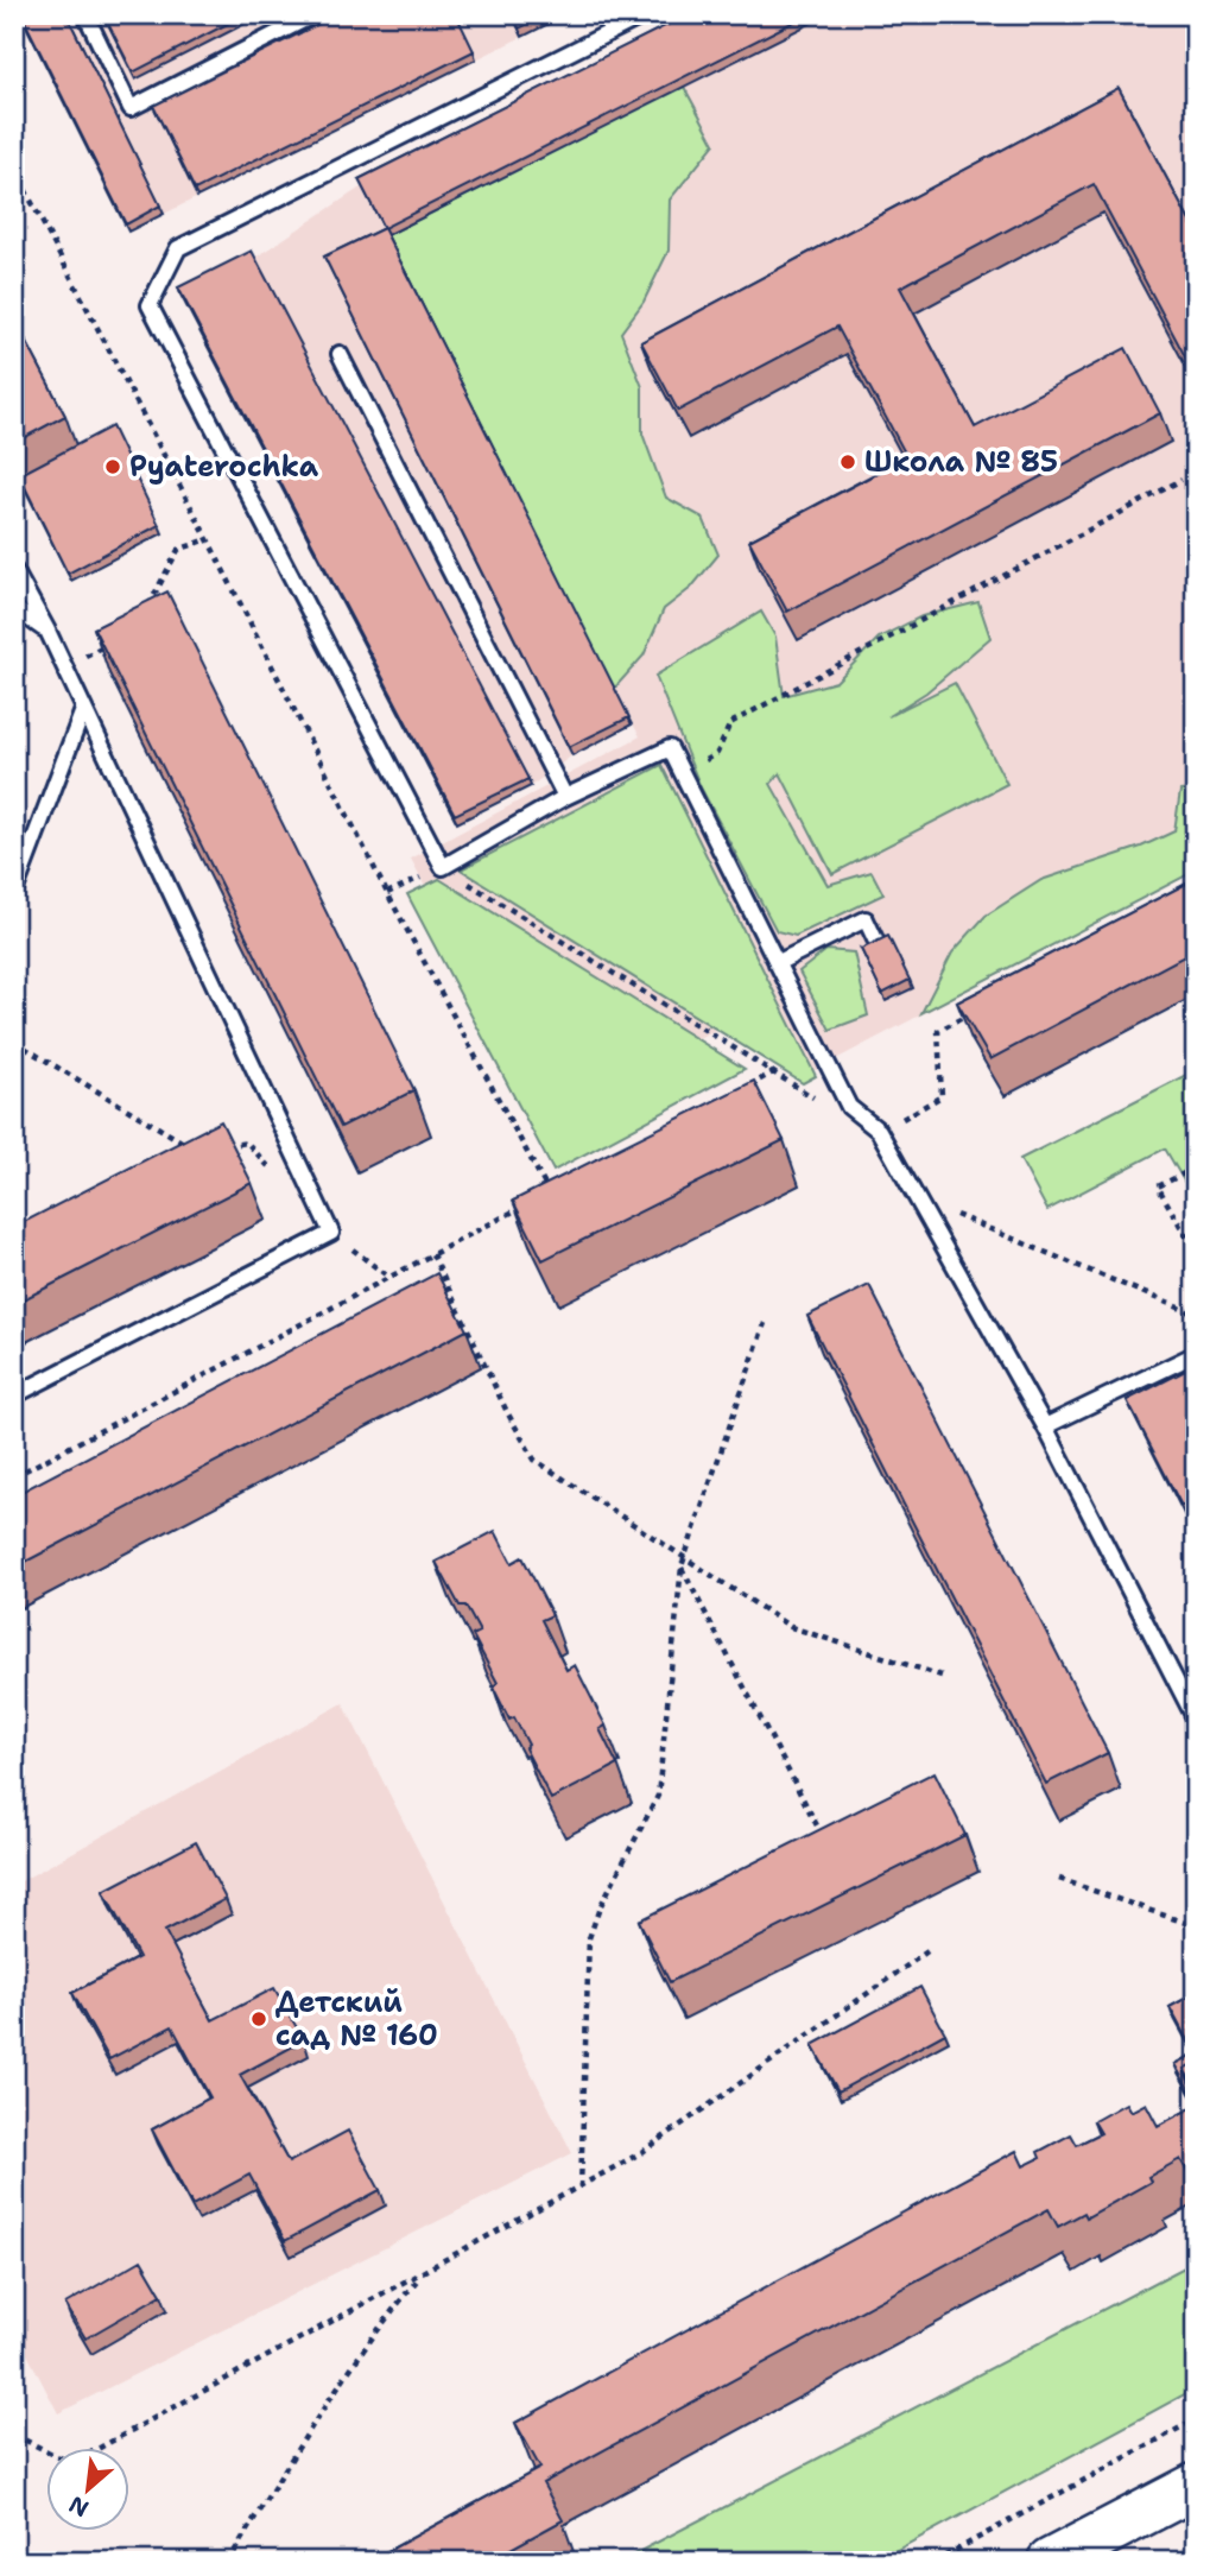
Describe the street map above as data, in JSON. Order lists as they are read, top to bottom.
{
  "places": ["Школа № 85", "Pyaterochka", "Детский сад № 160"],
  "north": "bottom left"
}
